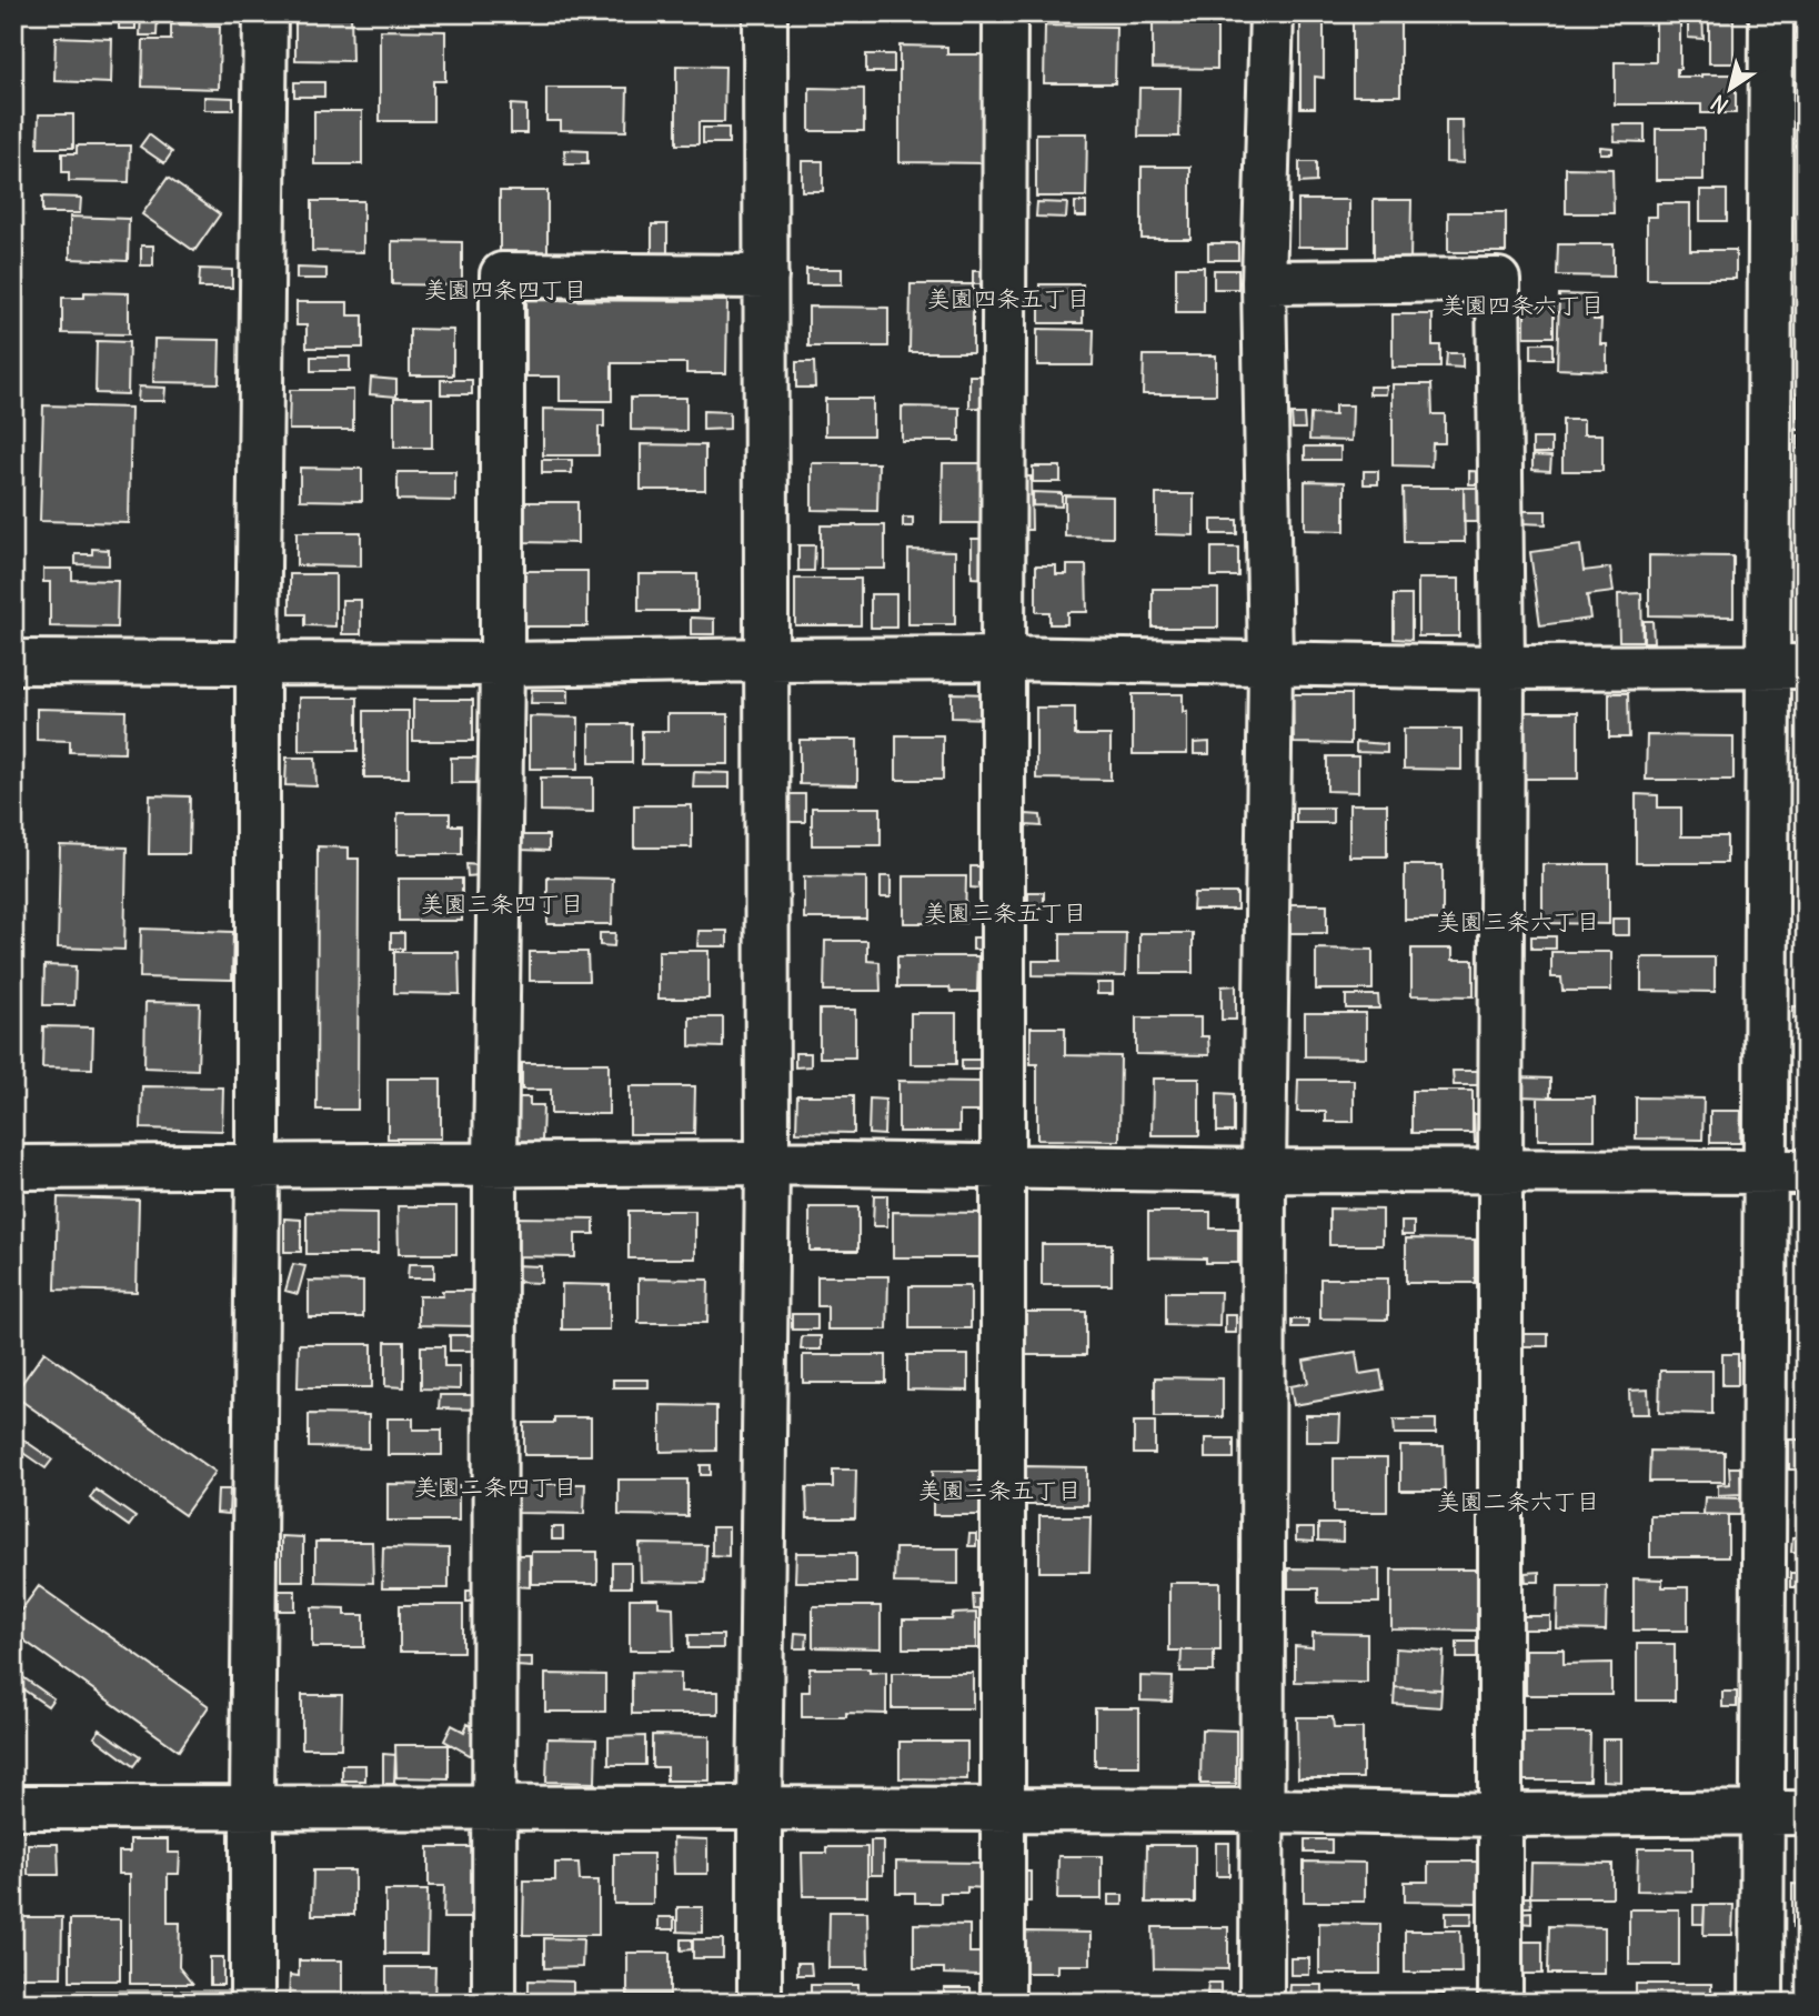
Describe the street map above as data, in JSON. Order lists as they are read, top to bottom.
{
  "districts": [
    "美園四条四丁目",
    "美園四条五丁目",
    "美園四条六丁目",
    "美園三条四丁目",
    "美園三条五丁目",
    "美園三条六丁目",
    "美園二条四丁目",
    "美園二条五丁目",
    "美園二条六丁目"
  ],
  "north": "bottom left"
}
